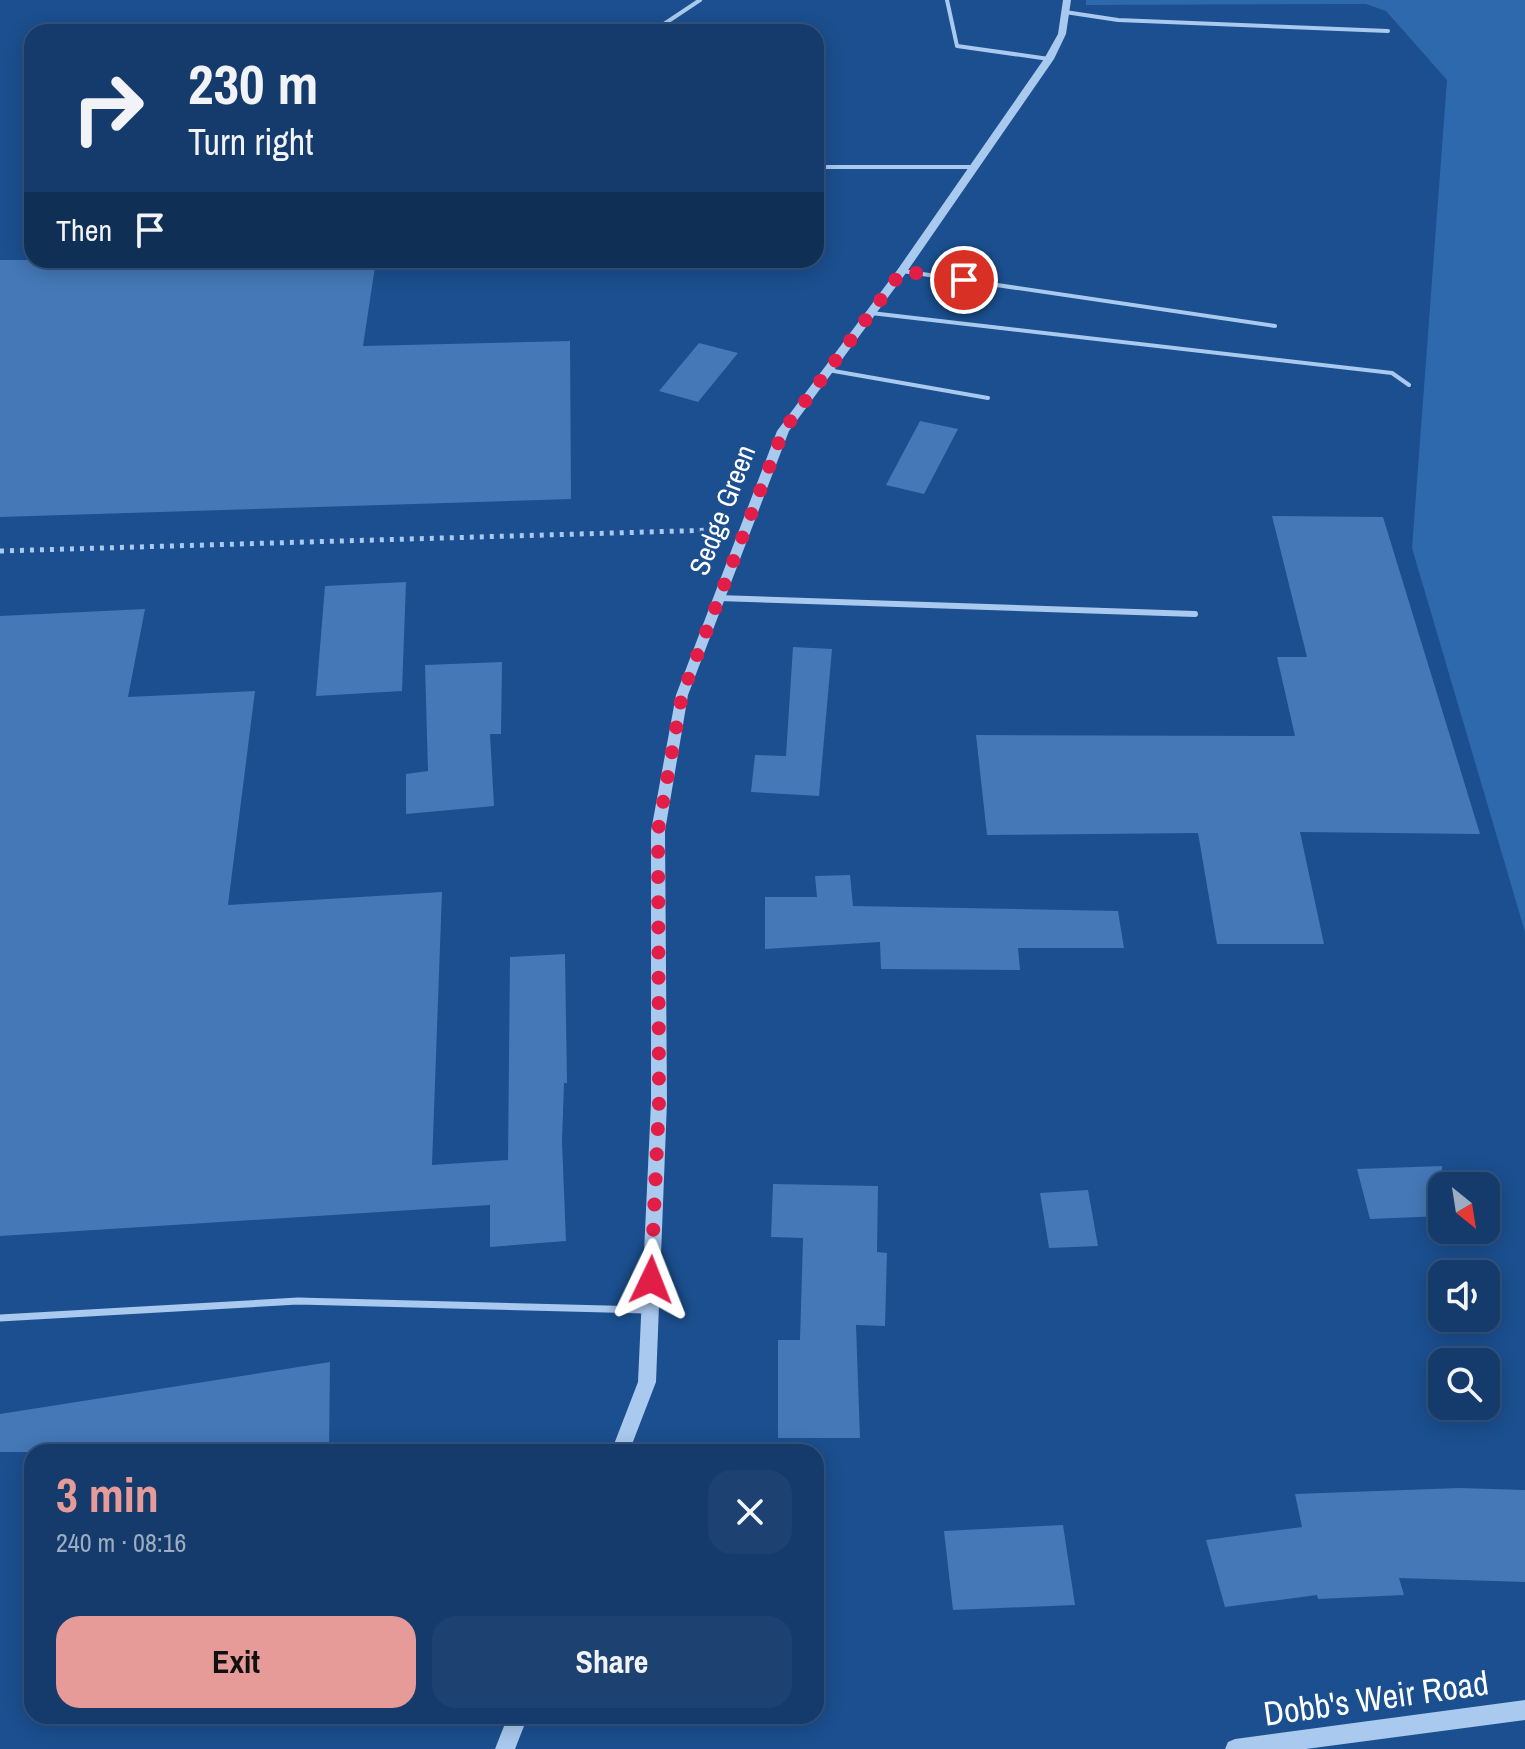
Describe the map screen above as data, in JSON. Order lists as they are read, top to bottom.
{
  "streets": {
    "street": ["Sedge Green", "Dobb's Weir Road"]
  },
  "north": "bottom right",
  "page": {
    "turn": ["230 m", "Turn right"],
    "then": "Then",
    "heading": ["3 min", "240 m · 08:16"],
    "buttons": ["Exit", "Share"]
  }
}
